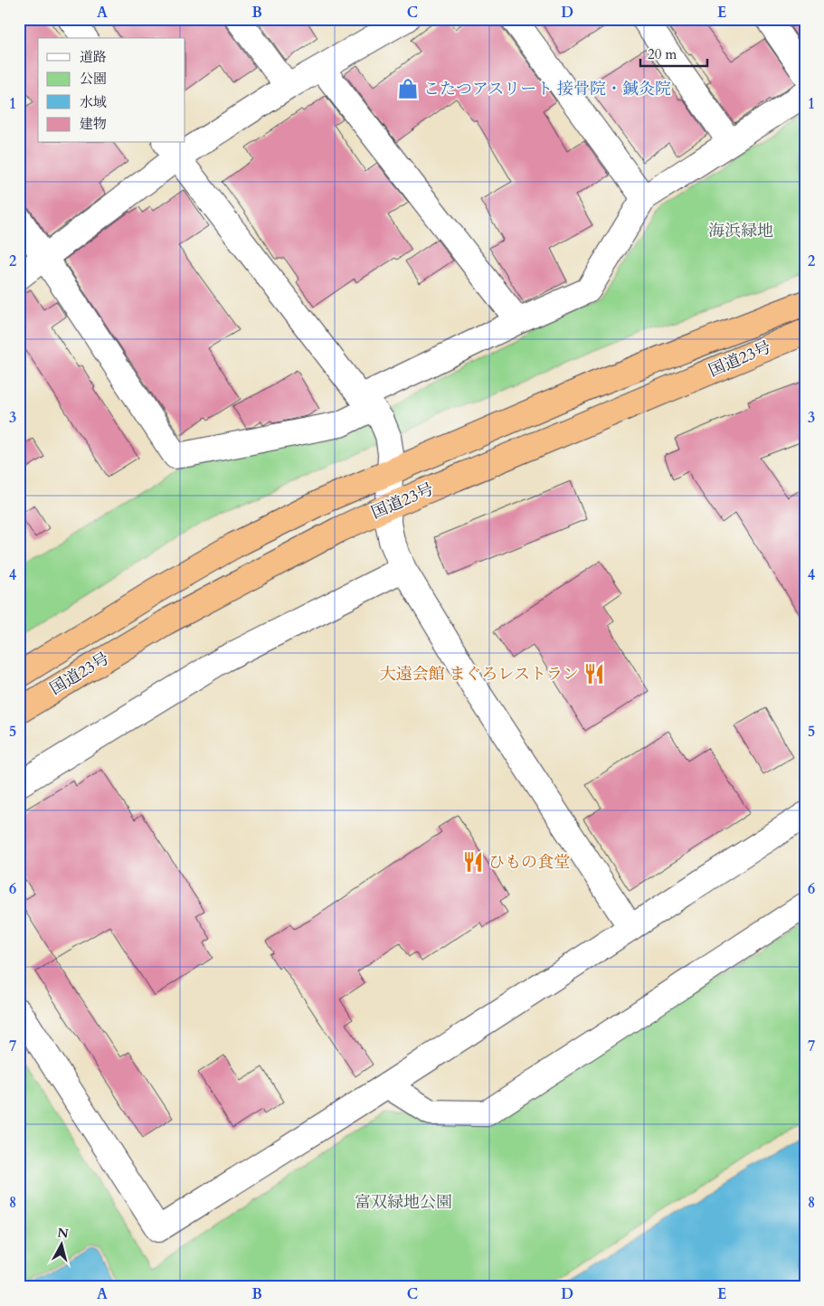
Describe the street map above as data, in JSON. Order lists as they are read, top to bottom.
{
  "streets": {
    "highway": ["国道23号"]
  },
  "parks": ["海浜緑地", "富双緑地公園"],
  "places": {
    "shop": ["こたつアスリート 接骨院・鍼灸院"],
    "restaurant": ["大遠会館 まぐろレストラン", "ひもの食堂"]
  },
  "legend": [
    "道路",
    "公園",
    "水域",
    "建物"
  ],
  "scale_bar": "20 m",
  "north": "top",
  "grid": {
    "columns": [
      "A",
      "B",
      "C",
      "D",
      "E"
    ],
    "rows": [
      "1",
      "2",
      "3",
      "4",
      "5",
      "6",
      "7",
      "8"
    ]
  }
}
